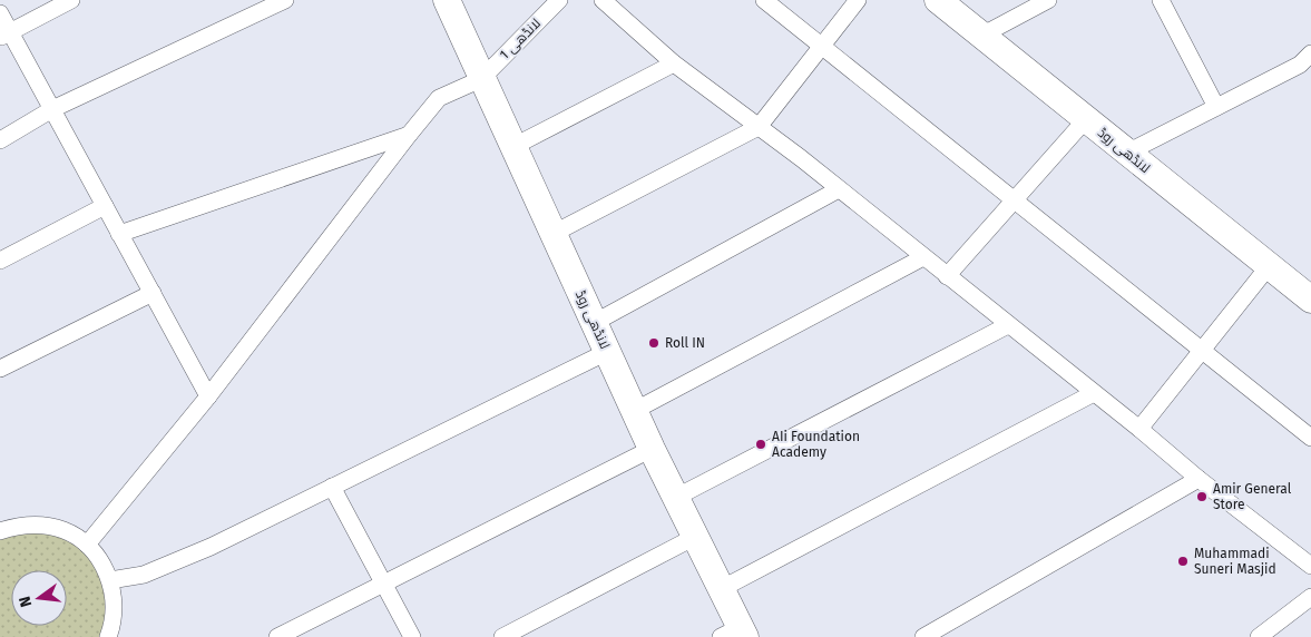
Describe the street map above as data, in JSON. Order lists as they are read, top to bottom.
{
  "streets": {
    "main road": ["لانڈھی روڈ"],
    "street": ["لانڈھی 1"]
  },
  "crossings": [
    ["لانڈھی 1", "لانڈھی روڈ"]
  ],
  "places": [
    "Roll IN",
    "AIi Foundation Academy",
    "Amir General Store",
    "Muhammadi Suneri Masjid"
  ],
  "north": "left"
}
